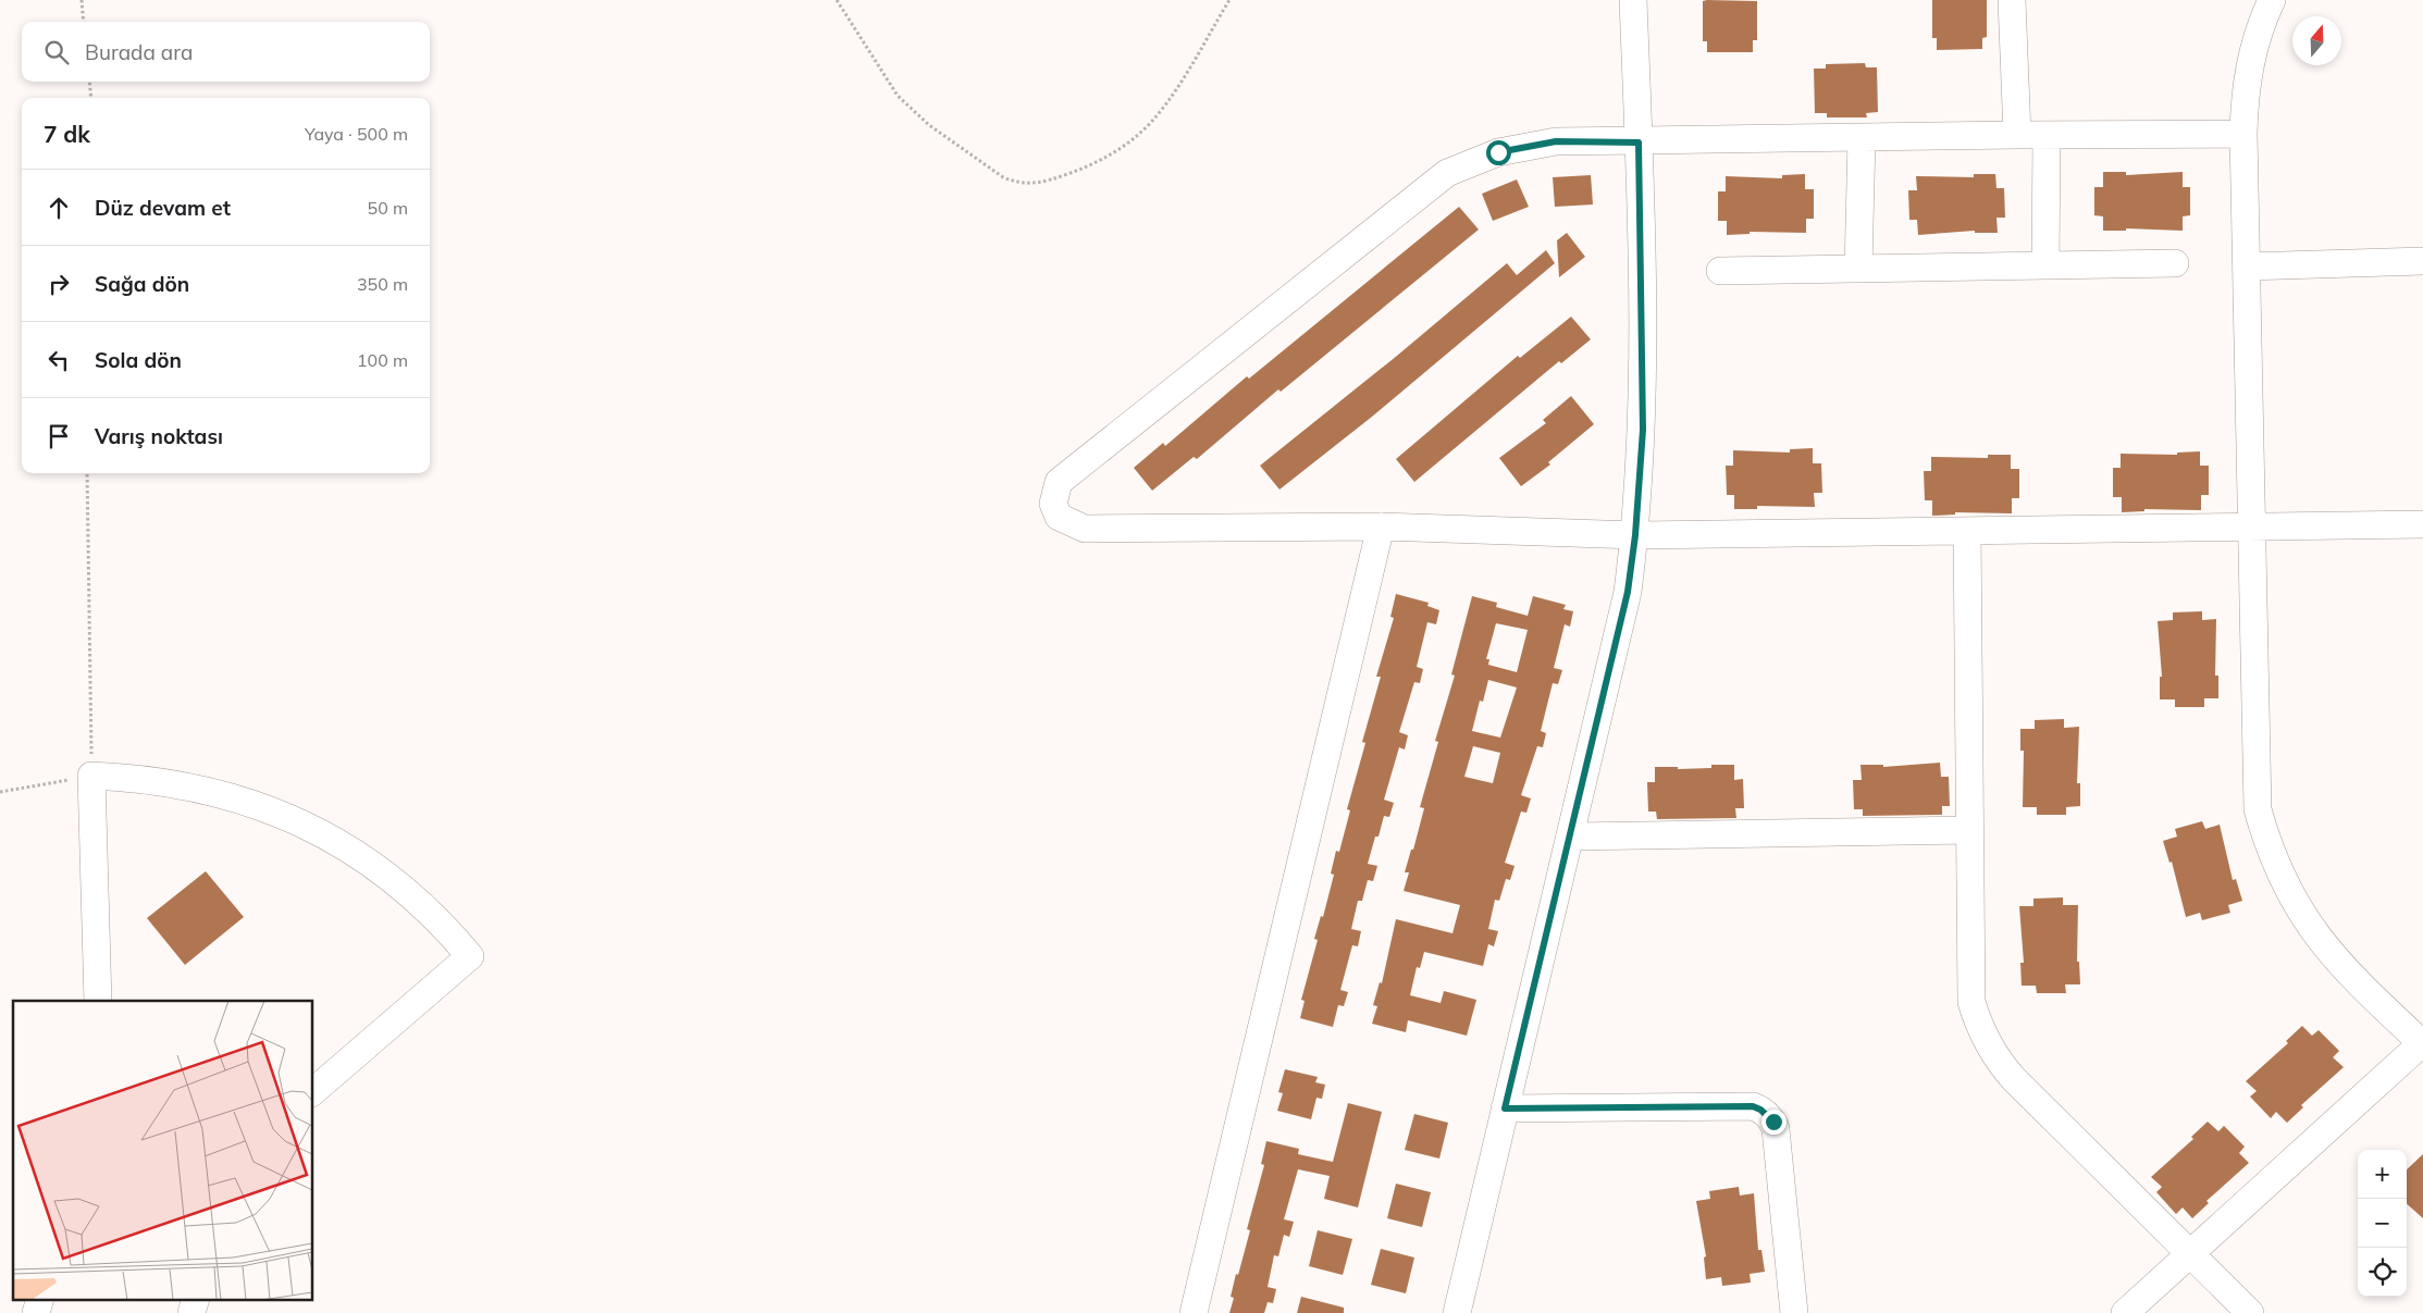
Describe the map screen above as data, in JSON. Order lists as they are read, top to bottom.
{
  "north": "top",
  "page": {
    "search": "Burada ara",
    "heading": ["7 dk", "Yaya · 500 m"],
    "list": [
      ["Düz devam et", "50 m"],
      ["Sağa dön", "350 m"],
      ["Sola dön", "100 m"],
      "Varış noktası"
    ],
    "map_buttons": ["+", "−"]
  }
}
